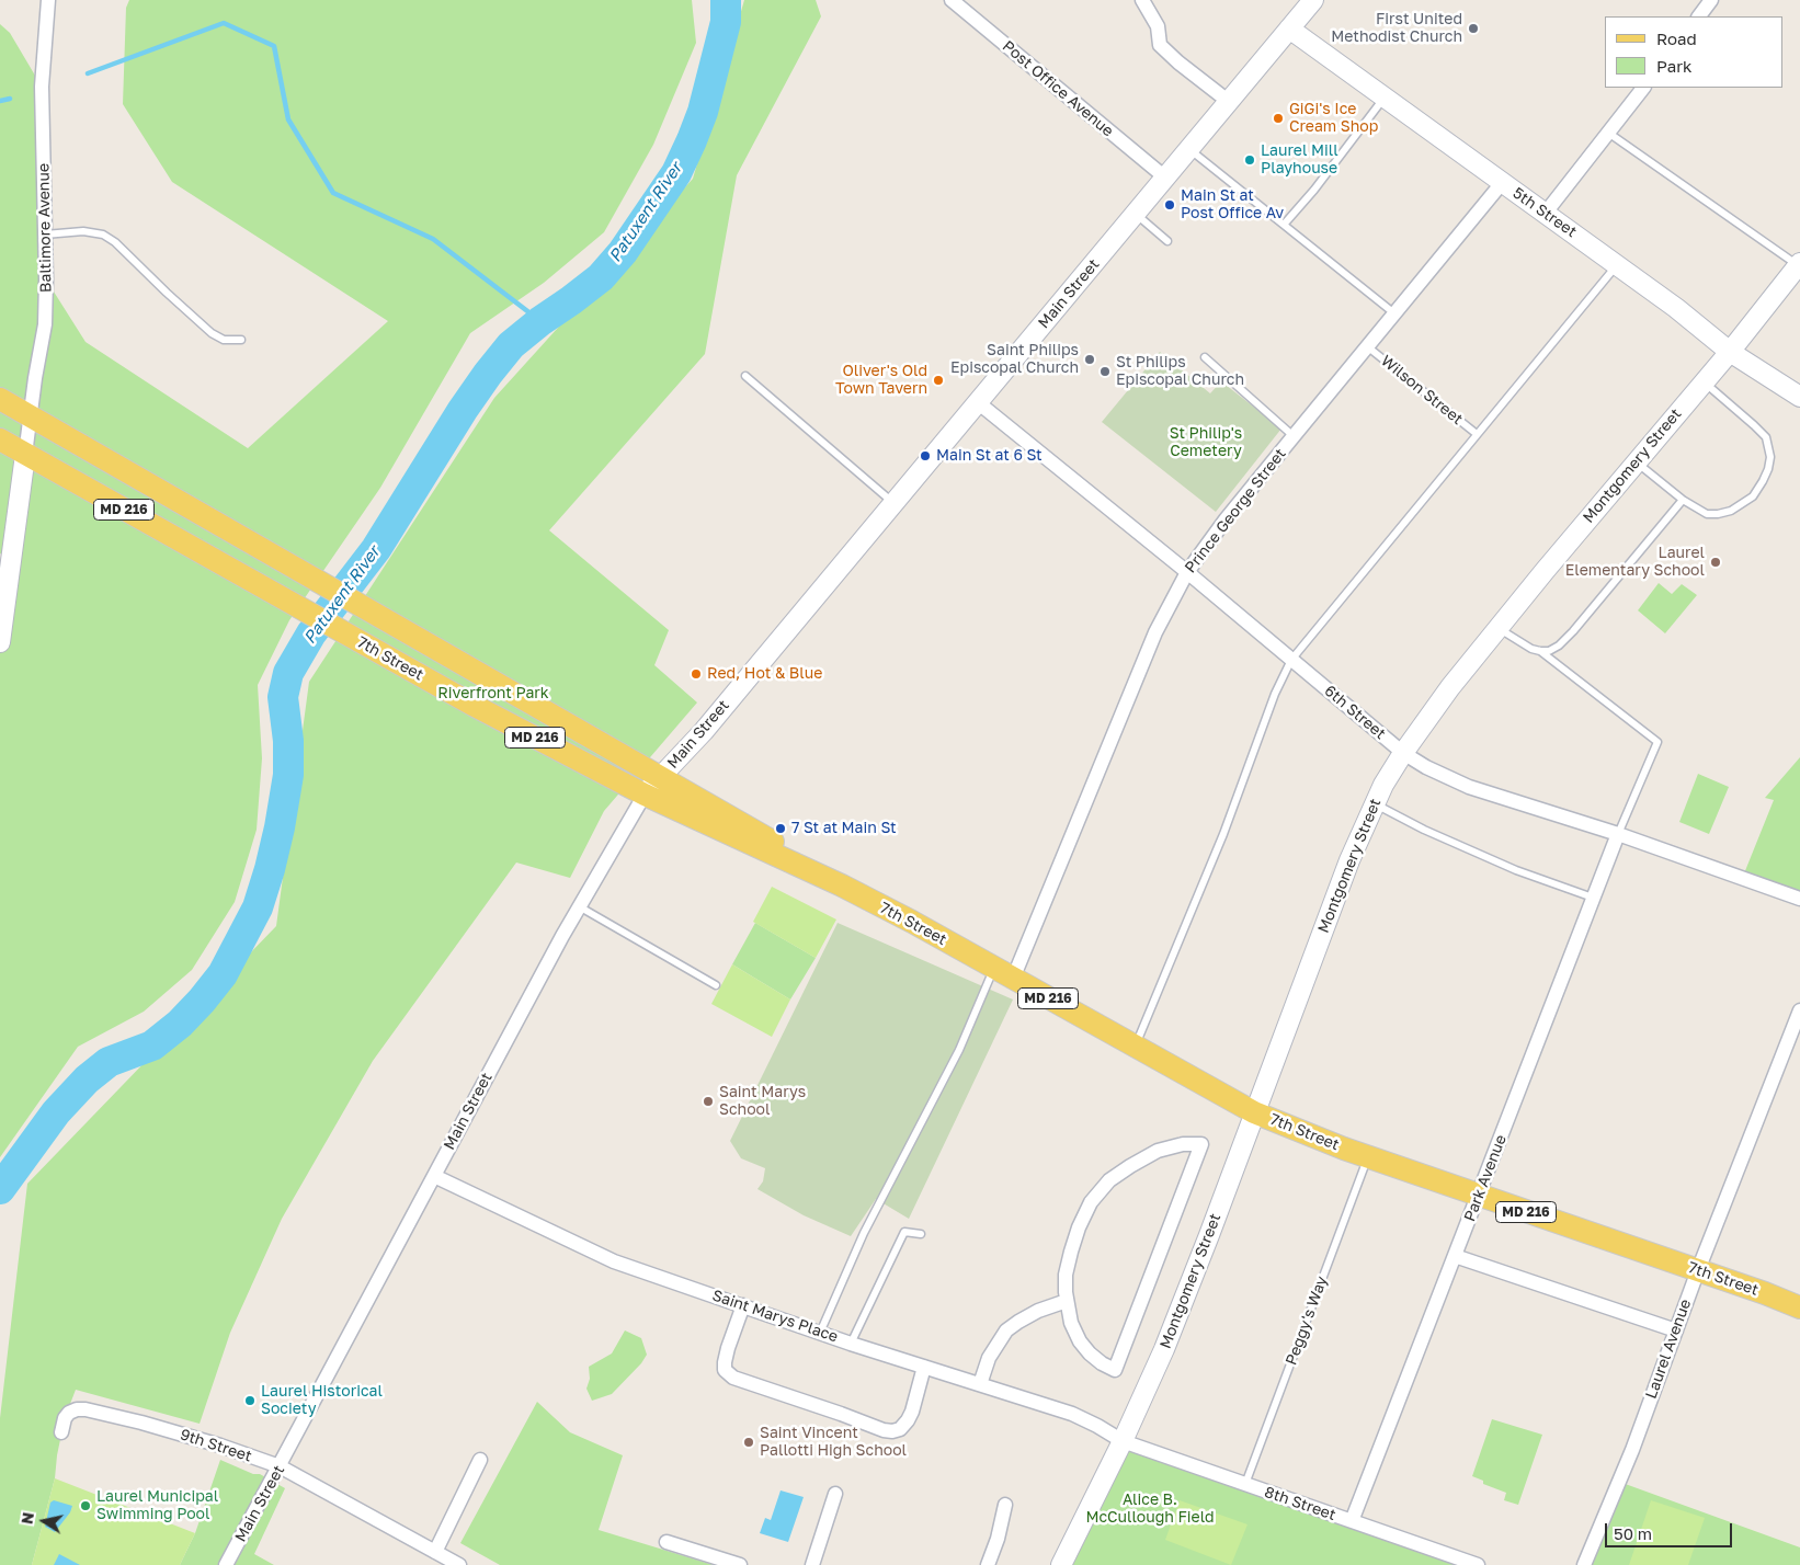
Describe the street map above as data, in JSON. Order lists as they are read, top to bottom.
{
  "streets": {
    "main road": ["MD 216", "7th Street"],
    "street": [
      "Post Office Avenue",
      "5th Street",
      "Baltimore Avenue",
      "Main Street",
      "Montgomery Street",
      "Prince George Street",
      "6th Street",
      "Park Avenue",
      "Saint Marys Place",
      "Laurel Avenue",
      "9th Street",
      "8th Street"
    ],
    "lane": ["Wilson Street", "Peggy's Way"]
  },
  "crossings": [
    ["Post Office Avenue", "Main Street"],
    ["5th Street", "Main Street"],
    ["5th Street", "Montgomery Street"],
    ["5th Street", "Prince George Street"],
    ["Baltimore Avenue", "MD 216"],
    ["Baltimore Avenue", "7th Street"],
    ["Main Street", "7th Street"],
    ["Main Street", "6th Street"],
    ["Main Street", "Saint Marys Place"],
    ["Main Street", "9th Street"],
    ["Wilson Street", "Prince George Street"],
    ["Montgomery Street", "7th Street"],
    ["Montgomery Street", "6th Street"],
    ["Montgomery Street", "Saint Marys Place"],
    ["Montgomery Street", "8th Street"],
    ["MD 216", "7th Street"],
    ["Prince George Street", "7th Street"],
    ["Prince George Street", "6th Street"],
    ["7th Street", "Park Avenue"],
    ["7th Street", "Peggy's Way"],
    ["7th Street", "Laurel Avenue"],
    ["6th Street", "Park Avenue"],
    ["Park Avenue", "8th Street"],
    ["Saint Marys Place", "8th Street"],
    ["Peggy's Way", "8th Street"]
  ],
  "water": ["Patuxent River"],
  "parks": ["St Philip's Cemetery", "Riverfront Park", "Alice B. McCullough Field"],
  "places": [
    "First United Methodist Church",
    "GiGi's Ice Cream Shop",
    "Laurel Mill Playhouse",
    "Main St at Post Office Av",
    "Saint Philips Episcopal Church",
    "St Philips Episcopal Church",
    "Oliver's Old Town Tavern",
    "Main St at 6 St",
    "Laurel Elementary School",
    "Red, Hot & Blue",
    "7 St at Main St",
    "Saint Marys School",
    "Laurel Historical Society",
    "Saint Vincent Pallotti High School",
    "Laurel Municipal Swimming Pool"
  ],
  "legend": ["Road", "Park"],
  "scale_bar": "50 m",
  "north": "left"
}
